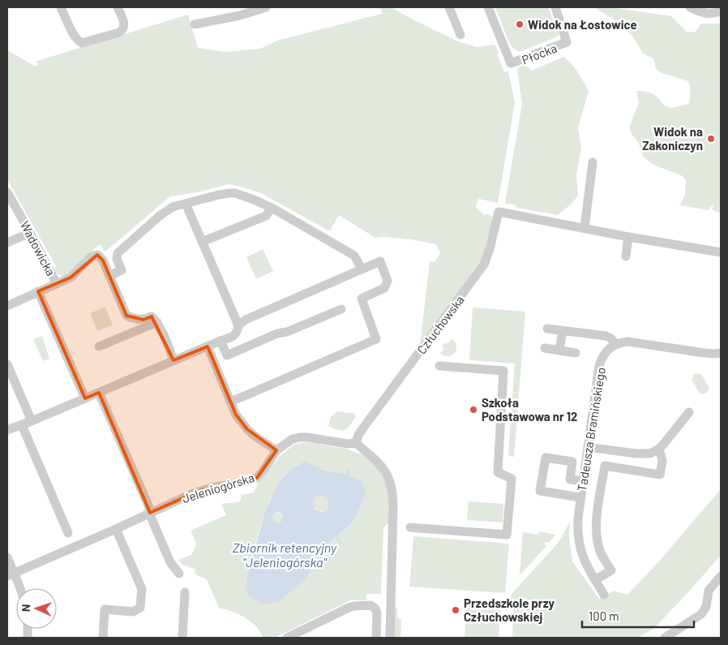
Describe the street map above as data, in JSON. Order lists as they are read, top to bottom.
{
  "streets": {
    "street": [
      "Płocka",
      "Wadowicka",
      "Człuchowska",
      "Tadeusza Bramińskiego",
      "Jeleniogórska"
    ]
  },
  "crossings": [
    ["Człuchowska", "Jeleniogórska"]
  ],
  "water": ["Zbiornik retencyjny \"Jeleniogórska\""],
  "places": [
    "Widok na Łostowice",
    "Widok na Zakoniczyn",
    "Szkoła Podstawowa nr 12",
    "Przedszkole przy Człuchowskiej"
  ],
  "scale_bar": "100 m",
  "north": "left"
}
